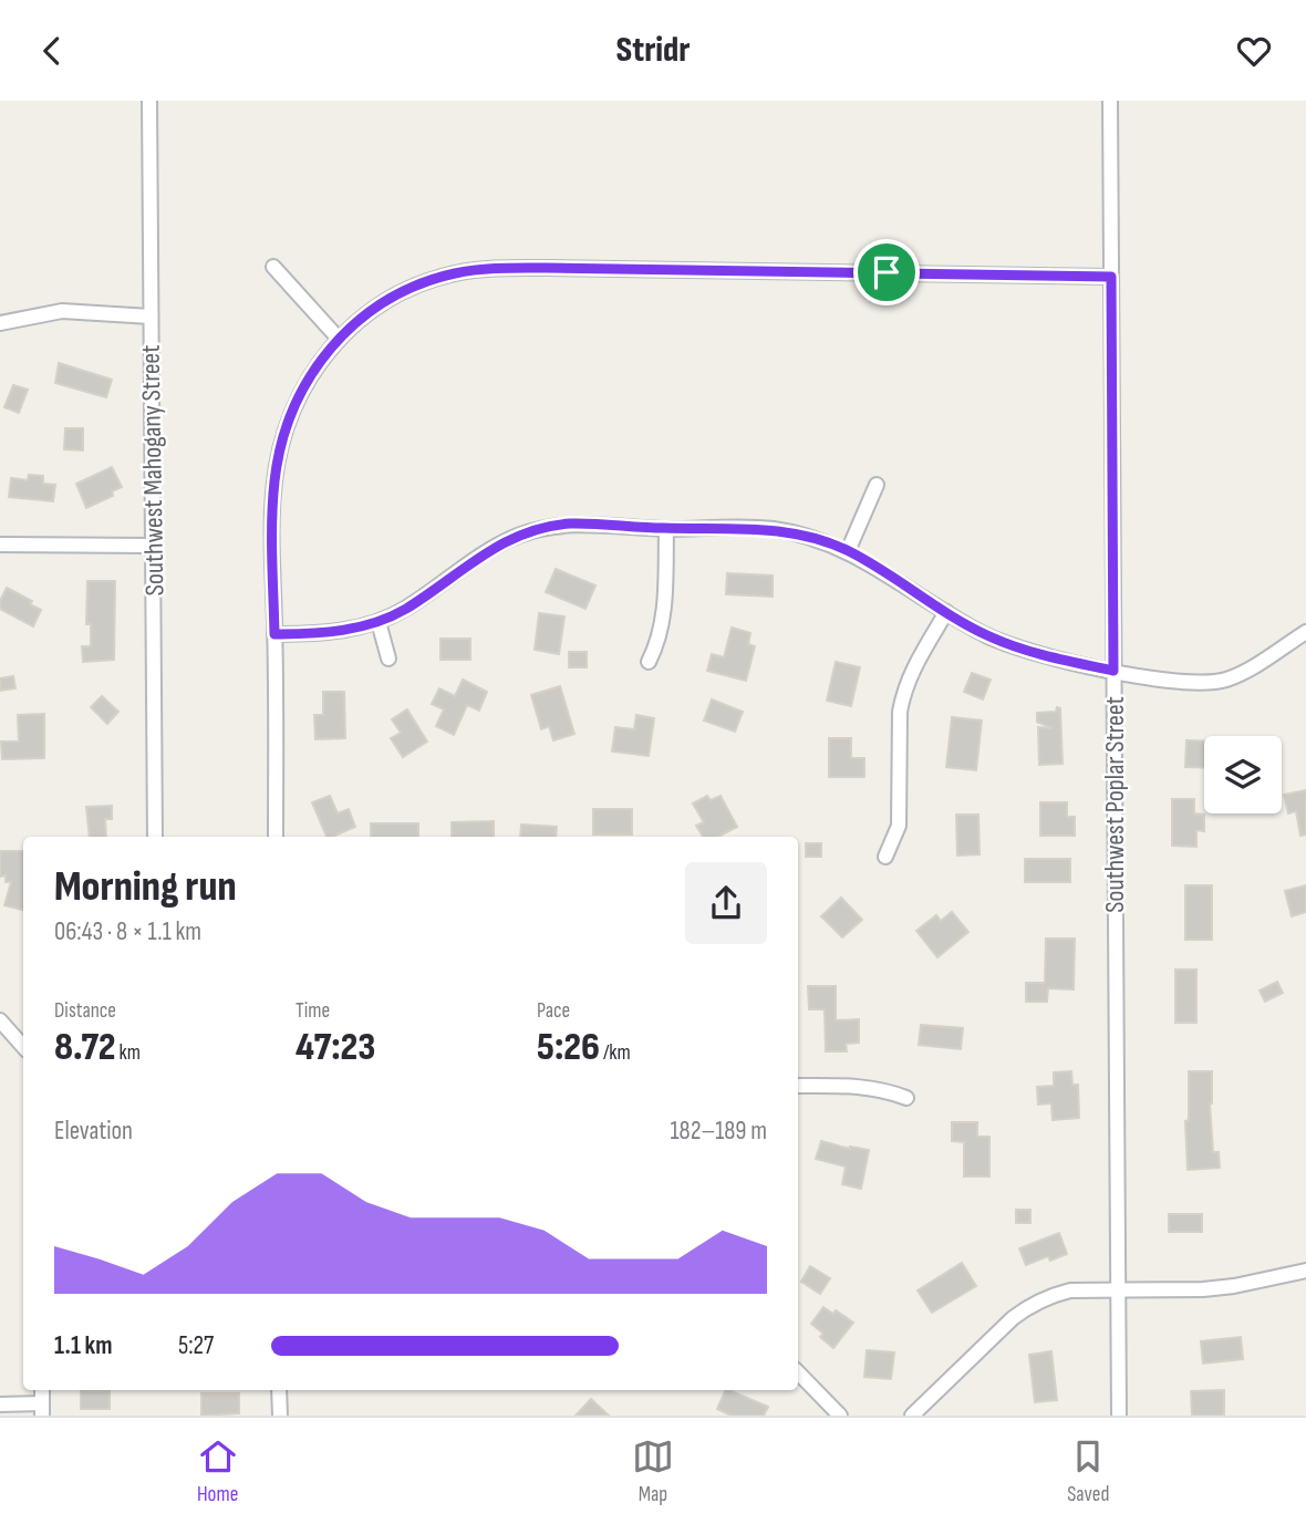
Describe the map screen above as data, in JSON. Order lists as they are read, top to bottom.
{
  "streets": {
    "street": ["Southwest Mahogany Street", "Southwest Poplar Street"]
  },
  "page": {
    "header": "Stridr",
    "heading": ["Morning run", "06:43 · 8 × 1.1 km"],
    "stats": [
      ["Distance", "8.72 km"],
      ["Time", "47:23"],
      ["Pace", "5:26 /km"]
    ],
    "chart": ["Elevation", "182–189 m"],
    "list": [
      {
        "name": "1.1 km",
        "note": "5:27"
      }
    ],
    "tabs": ["Home", "Map", "Saved"]
  }
}
